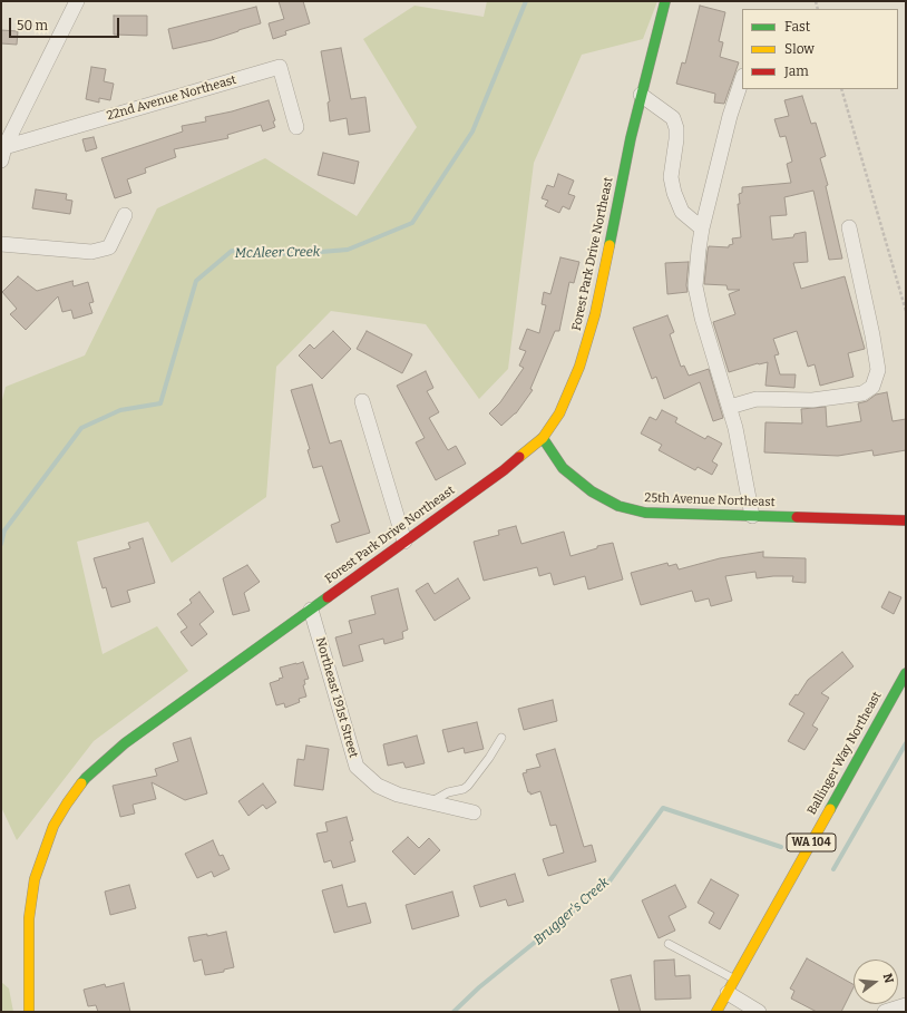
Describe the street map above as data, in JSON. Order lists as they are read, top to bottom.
{
  "streets": {
    "street": [
      "22nd Avenue Northeast",
      "Forest Park Drive Northeast",
      "25th Avenue Northeast",
      "Northeast 191st Street",
      "Ballinger Way Northeast",
      "WA 104"
    ]
  },
  "crossings": [
    ["Forest Park Drive Northeast", "25th Avenue Northeast"],
    ["Forest Park Drive Northeast", "Northeast 191st Street"]
  ],
  "water": ["McAleer Creek", "Brugger's Creek"],
  "legend": ["Fast", "Slow", "Jam"],
  "scale_bar": "50 m",
  "north": "right"
}
